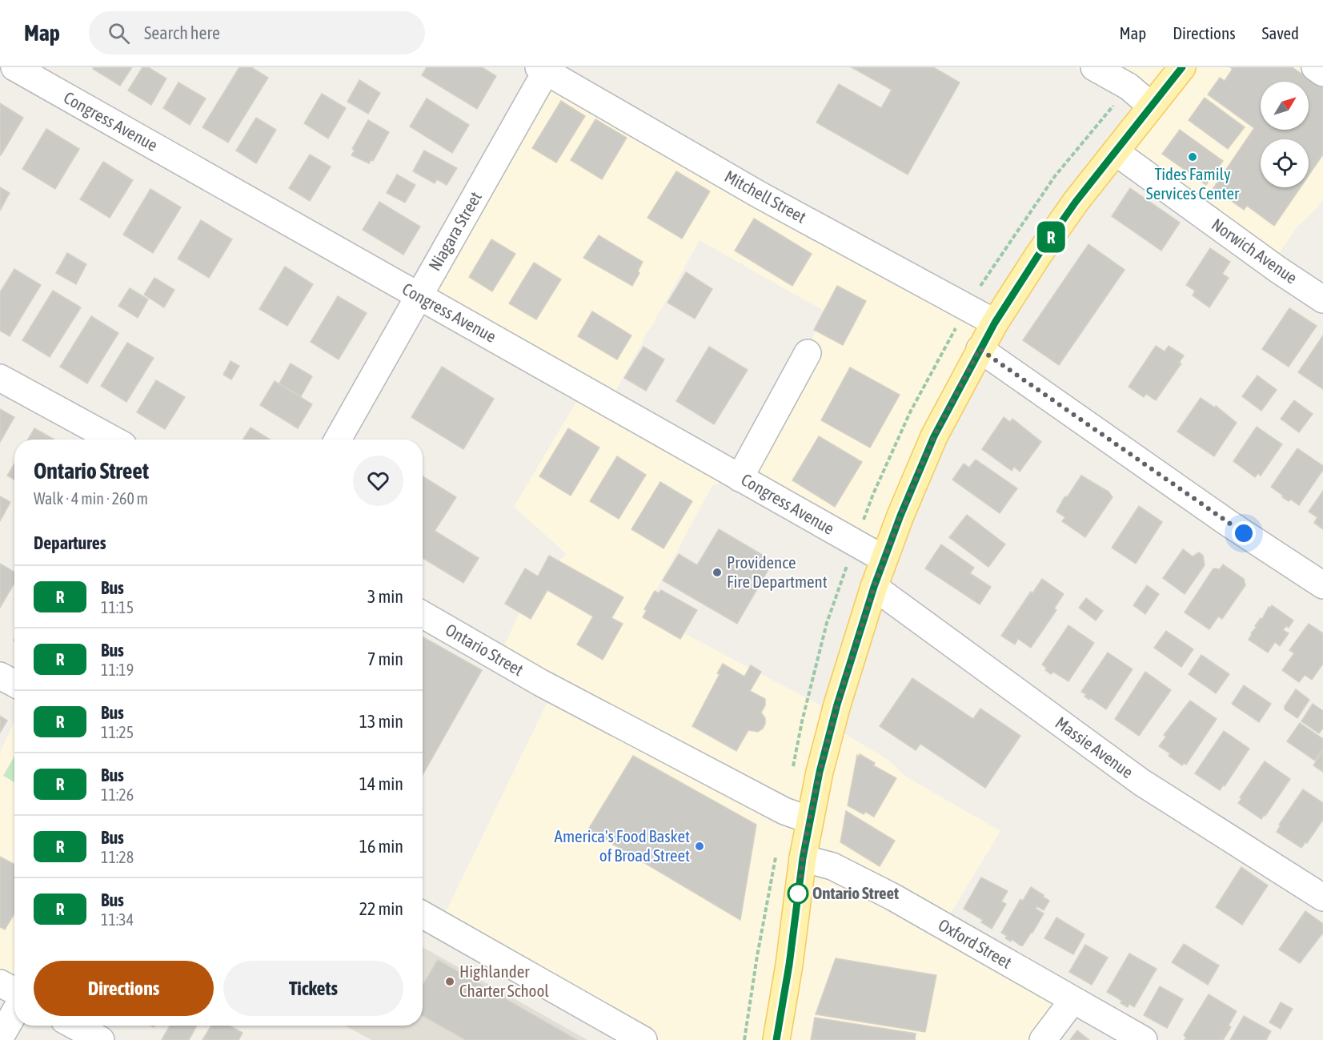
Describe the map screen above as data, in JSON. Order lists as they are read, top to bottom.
{
  "streets": {
    "street": [
      "Congress Avenue",
      "Mitchell Street",
      "Niagara Street",
      "Norwich Avenue",
      "Ontario Street",
      "Massie Avenue",
      "Oxford Street"
    ]
  },
  "crossings": [
    ["Congress Avenue", "Niagara Street"],
    ["Mitchell Street", "Niagara Street"]
  ],
  "places": [
    "Tides Family Services Center",
    "Providence Fire Department",
    "America's Food Basket of Broad Street",
    "Ontario Street",
    "Highlander Charter School"
  ],
  "lines": ["bus line R"],
  "north": "top right",
  "page": {
    "header": "Map",
    "search": "Search here",
    "nav": ["Map", "Directions", "Saved"],
    "on_map": "R",
    "heading": [
      ["Ontario Street", "Walk · 4 min · 260 m"],
      "Departures"
    ],
    "list": [
      {
        "mark": "R",
        "name": "Bus",
        "note": "11:15",
        "value": "3 min"
      },
      {
        "mark": "R",
        "name": "Bus",
        "note": "11:19",
        "value": "7 min"
      },
      {
        "mark": "R",
        "name": "Bus",
        "note": "11:25",
        "value": "13 min"
      },
      {
        "mark": "R",
        "name": "Bus",
        "note": "11:26",
        "value": "14 min"
      },
      {
        "mark": "R",
        "name": "Bus",
        "note": "11:28",
        "value": "16 min"
      },
      {
        "mark": "R",
        "name": "Bus",
        "note": "11:34",
        "value": "22 min"
      }
    ],
    "buttons": ["Directions", "Tickets"]
  }
}
